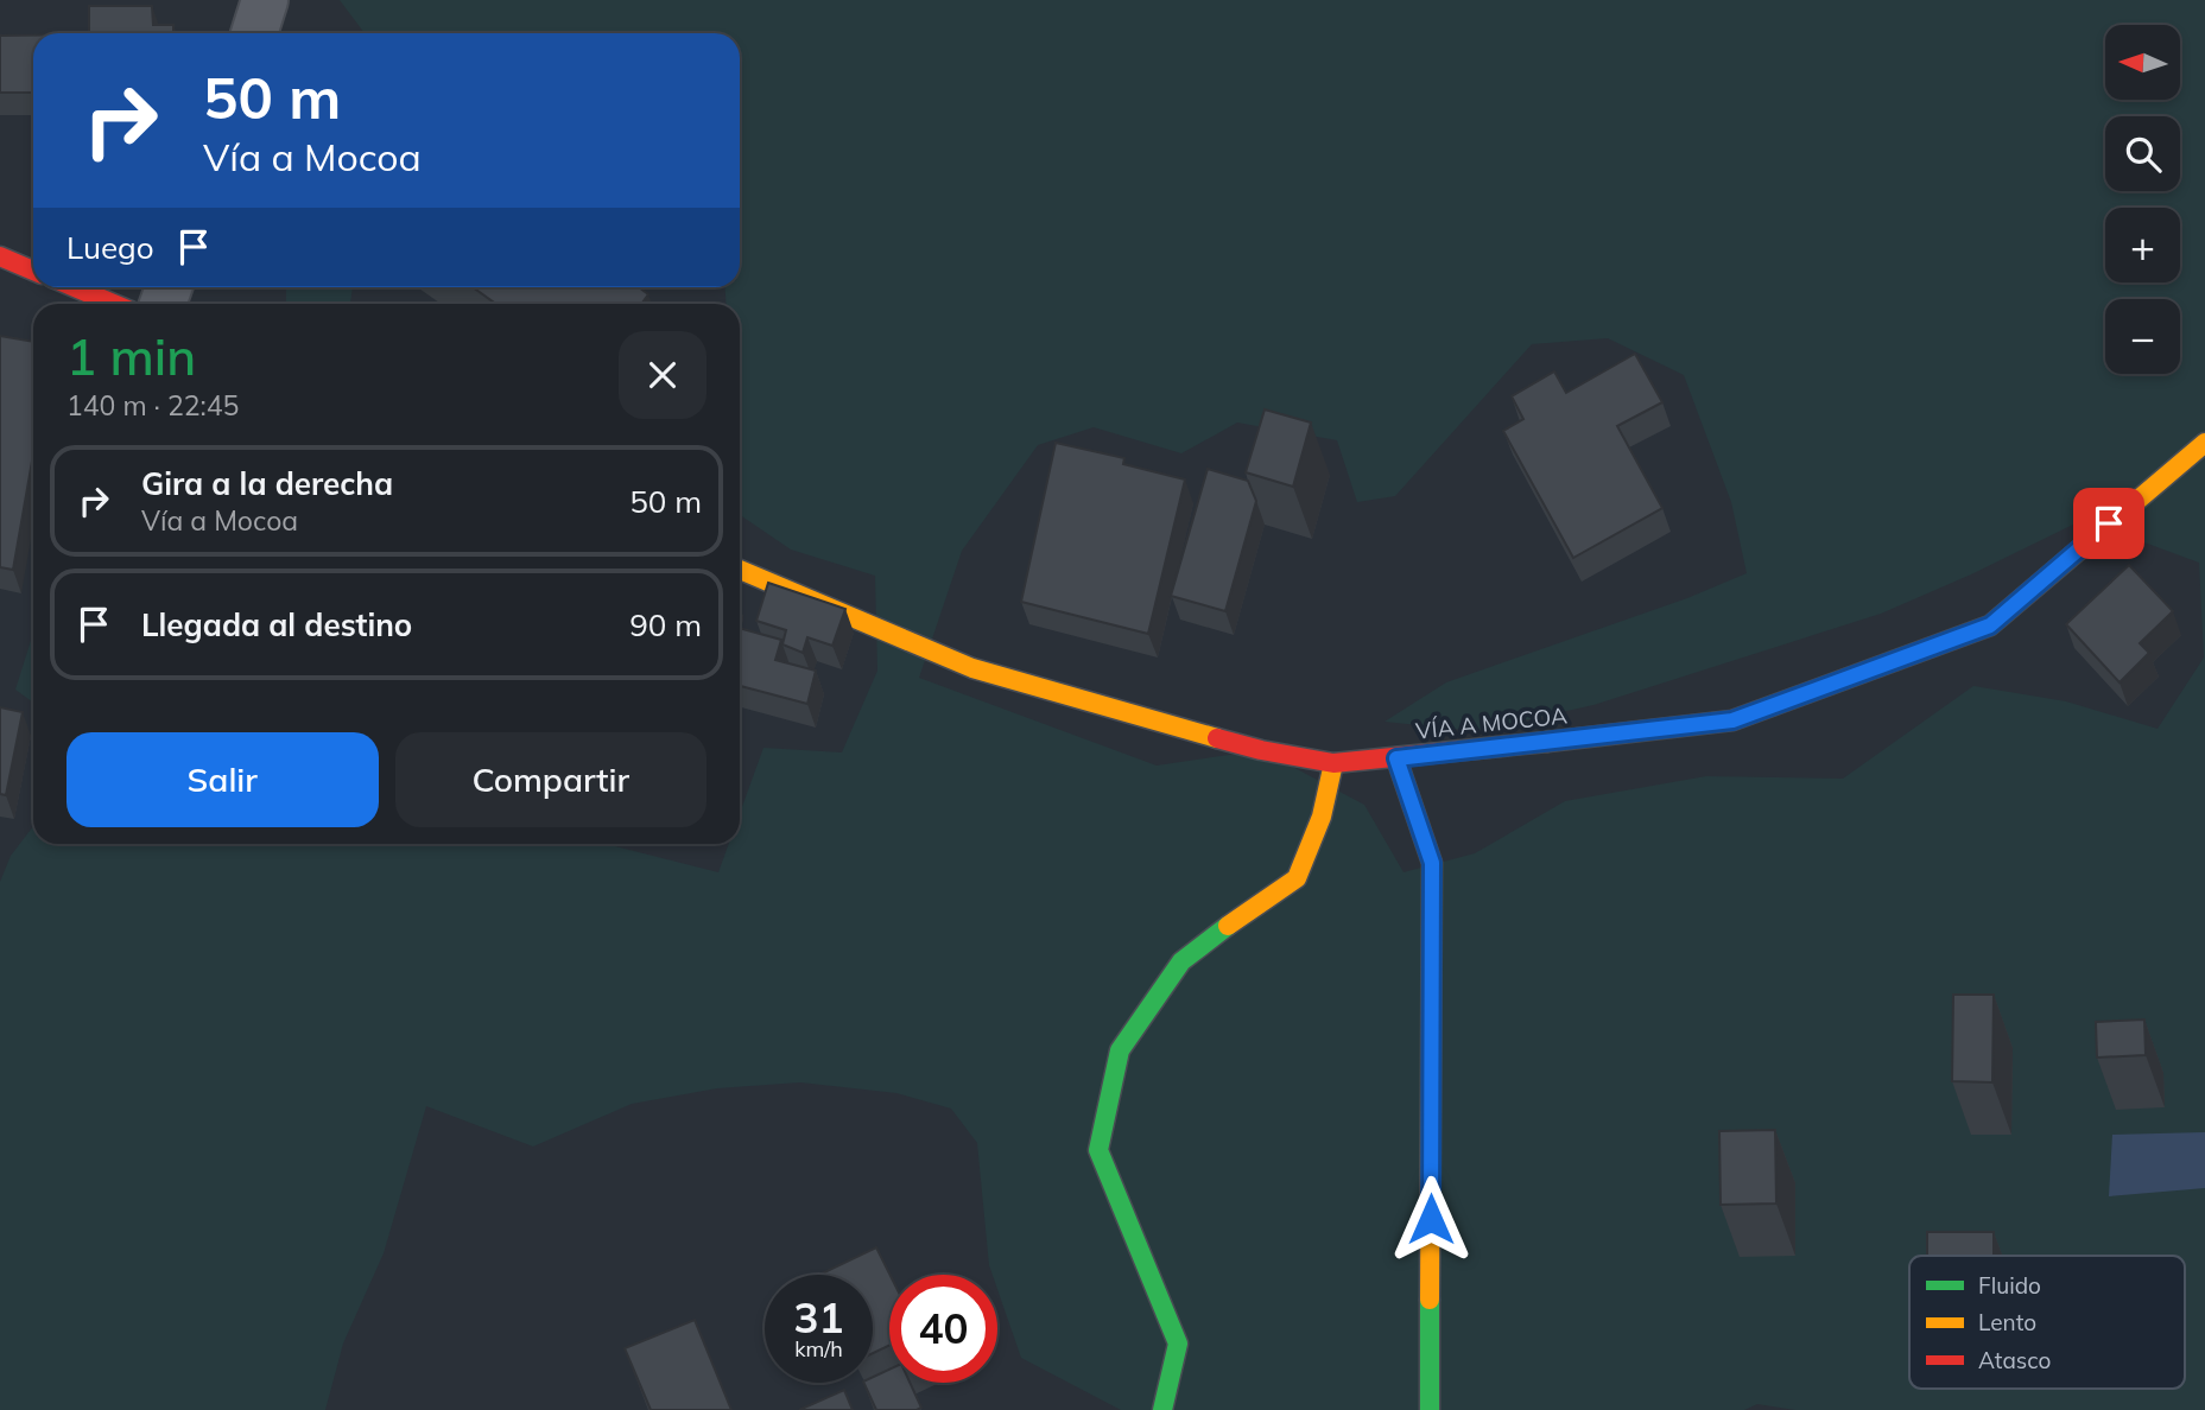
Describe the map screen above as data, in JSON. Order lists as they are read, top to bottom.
{
  "streets": {
    "main road": ["VÍA A MOCOA"]
  },
  "legend": ["Fluido", "Lento", "Atasco"],
  "north": "left",
  "page": {
    "map_buttons": ["+", "−"],
    "turn": ["50 m", "Vía a Mocoa"],
    "then": "Luego",
    "heading": ["1 min", "140 m · 22:45"],
    "list": [
      {
        "name": "Gira a la derecha",
        "note": "Vía a Mocoa",
        "value": "50 m"
      },
      {
        "name": "Llegada al destino",
        "value": "90 m"
      }
    ],
    "buttons": ["Salir", "Compartir"],
    "speed": "31 km/h",
    "limit": "40"
  }
}
